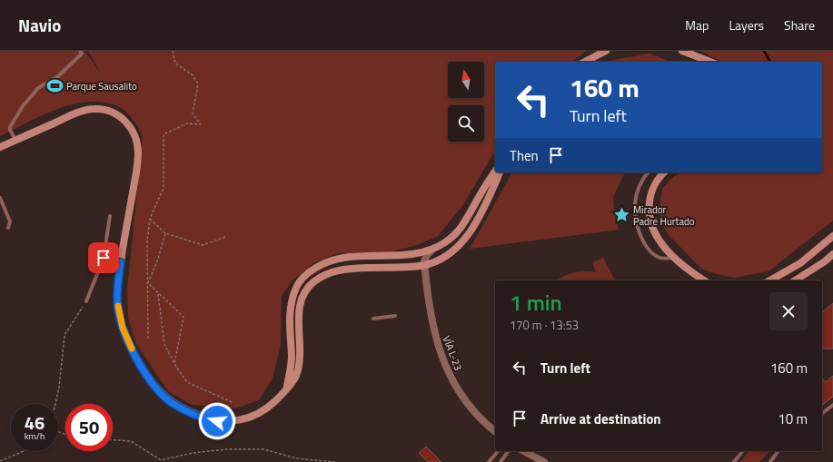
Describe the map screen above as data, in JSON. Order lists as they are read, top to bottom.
{
  "streets": {
    "street": ["VÍA L-23"]
  },
  "places": {
    "sports": ["Parque Sausalito"],
    "place": ["Mirador Padre Hurtado"]
  },
  "north": "top",
  "page": {
    "header": "Navio",
    "nav": ["Map", "Layers", "Share"],
    "turn": ["160 m", "Turn left"],
    "then": "Then",
    "heading": ["1 min", "170 m · 13:53"],
    "list": [
      {
        "name": "Turn left",
        "value": "160 m"
      },
      {
        "name": "Arrive at destination",
        "value": "10 m"
      }
    ],
    "speed": "46 km/h",
    "limit": "50"
  }
}
